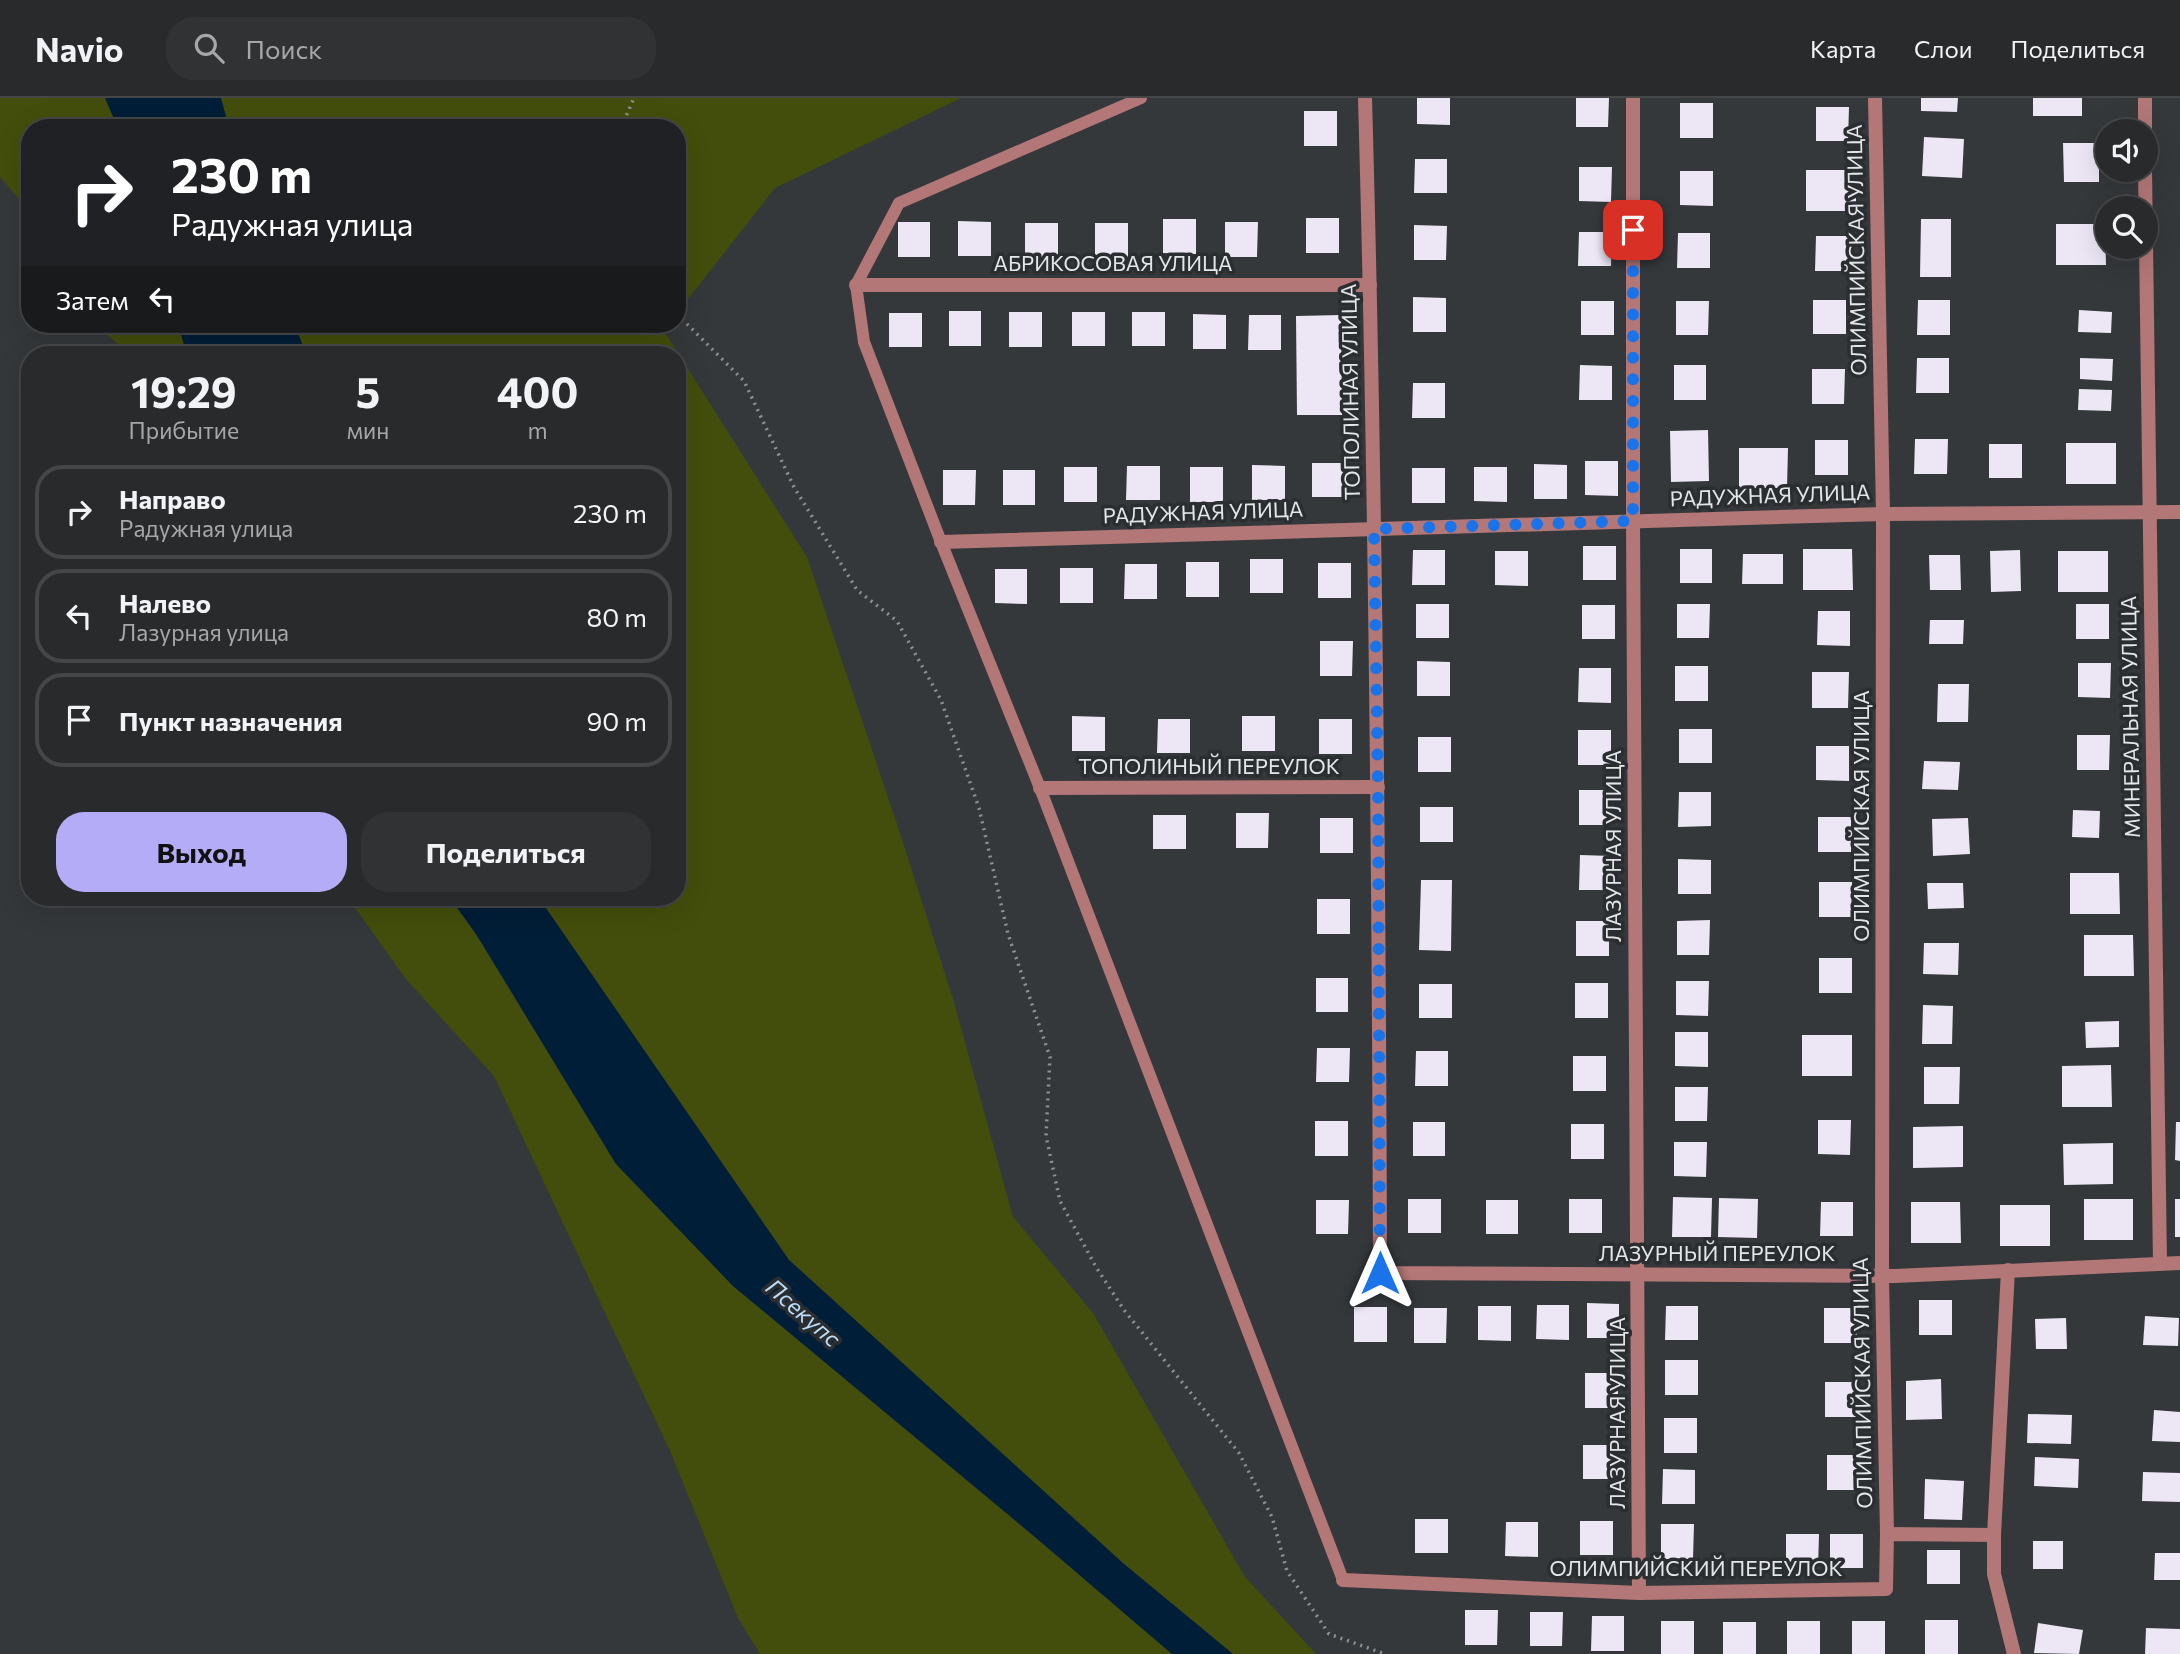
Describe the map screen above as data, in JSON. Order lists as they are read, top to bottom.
{
  "streets": {
    "street": [
      "ОЛИМПИЙСКАЯ УЛИЦА",
      "АБРИКОСОВАЯ УЛИЦА",
      "ТОПОЛИНАЯ УЛИЦА",
      "РАДУЖНАЯ УЛИЦА",
      "МИНЕРАЛЬНАЯ УЛИЦА",
      "ТОПОЛИНЫЙ ПЕРЕУЛОК",
      "ЛАЗУРНАЯ УЛИЦА",
      "ЛАЗУРНЫЙ ПЕРЕУЛОК",
      "ОЛИМПИЙСКИЙ ПЕРЕУЛОК"
    ]
  },
  "crossings": [
    ["ОЛИМПИЙСКАЯ УЛИЦА", "РАДУЖНАЯ УЛИЦА"],
    ["ОЛИМПИЙСКАЯ УЛИЦА", "ЛАЗУРНЫЙ ПЕРЕУЛОК"],
    ["ОЛИМПИЙСКАЯ УЛИЦА", "ОЛИМПИЙСКИЙ ПЕРЕУЛОК"],
    ["АБРИКОСОВАЯ УЛИЦА", "ТОПОЛИНАЯ УЛИЦА"],
    ["ТОПОЛИНАЯ УЛИЦА", "РАДУЖНАЯ УЛИЦА"],
    ["ТОПОЛИНАЯ УЛИЦА", "ТОПОЛИНЫЙ ПЕРЕУЛОК"],
    ["ТОПОЛИНАЯ УЛИЦА", "ЛАЗУРНЫЙ ПЕРЕУЛОК"],
    ["РАДУЖНАЯ УЛИЦА", "МИНЕРАЛЬНАЯ УЛИЦА"],
    ["РАДУЖНАЯ УЛИЦА", "ЛАЗУРНАЯ УЛИЦА"],
    ["МИНЕРАЛЬНАЯ УЛИЦА", "ЛАЗУРНЫЙ ПЕРЕУЛОК"],
    ["ЛАЗУРНАЯ УЛИЦА", "ЛАЗУРНЫЙ ПЕРЕУЛОК"],
    ["ЛАЗУРНАЯ УЛИЦА", "ОЛИМПИЙСКИЙ ПЕРЕУЛОК"]
  ],
  "water": ["Псекупс"],
  "page": {
    "header": "Navio",
    "search": "Поиск",
    "nav": ["Карта", "Слои", "Поделиться"],
    "turn": ["230 m", "Радужная улица"],
    "then": "Затем",
    "eta": [
      "19:29",
      "Прибытие",
      "5",
      "мин",
      "400",
      "m"
    ],
    "list": [
      {
        "name": "Направо",
        "note": "Радужная улица",
        "value": "230 m"
      },
      {
        "name": "Налево",
        "note": "Лазурная улица",
        "value": "80 m"
      },
      {
        "name": "Пункт назначения",
        "value": "90 m"
      }
    ],
    "buttons": ["Выход", "Поделиться"]
  }
}
